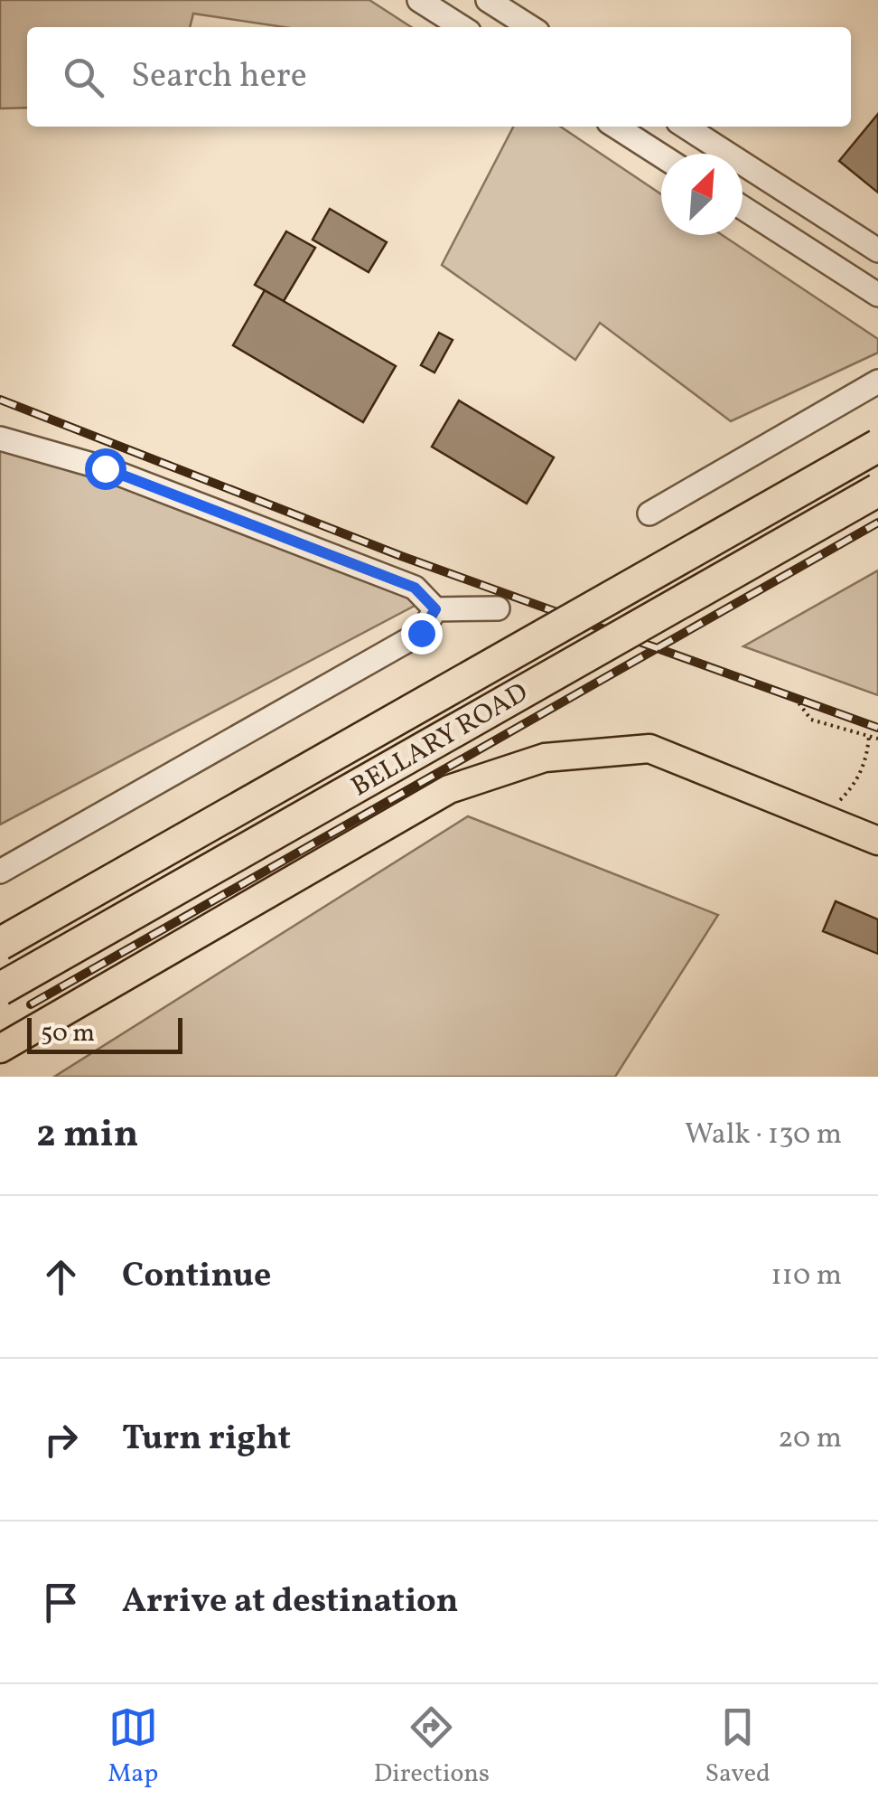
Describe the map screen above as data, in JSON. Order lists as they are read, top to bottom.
{
  "streets": {
    "highway": ["BELLARY ROAD"]
  },
  "scale_bar": "50 m",
  "north": "top right",
  "page": {
    "search": "Search here",
    "scale": "50 m",
    "heading": ["2 min", "Walk · 130 m"],
    "list": [
      ["Continue", "110 m"],
      ["Turn right", "20 m"],
      "Arrive at destination"
    ],
    "nav": ["Map", "Directions", "Saved"]
  }
}
